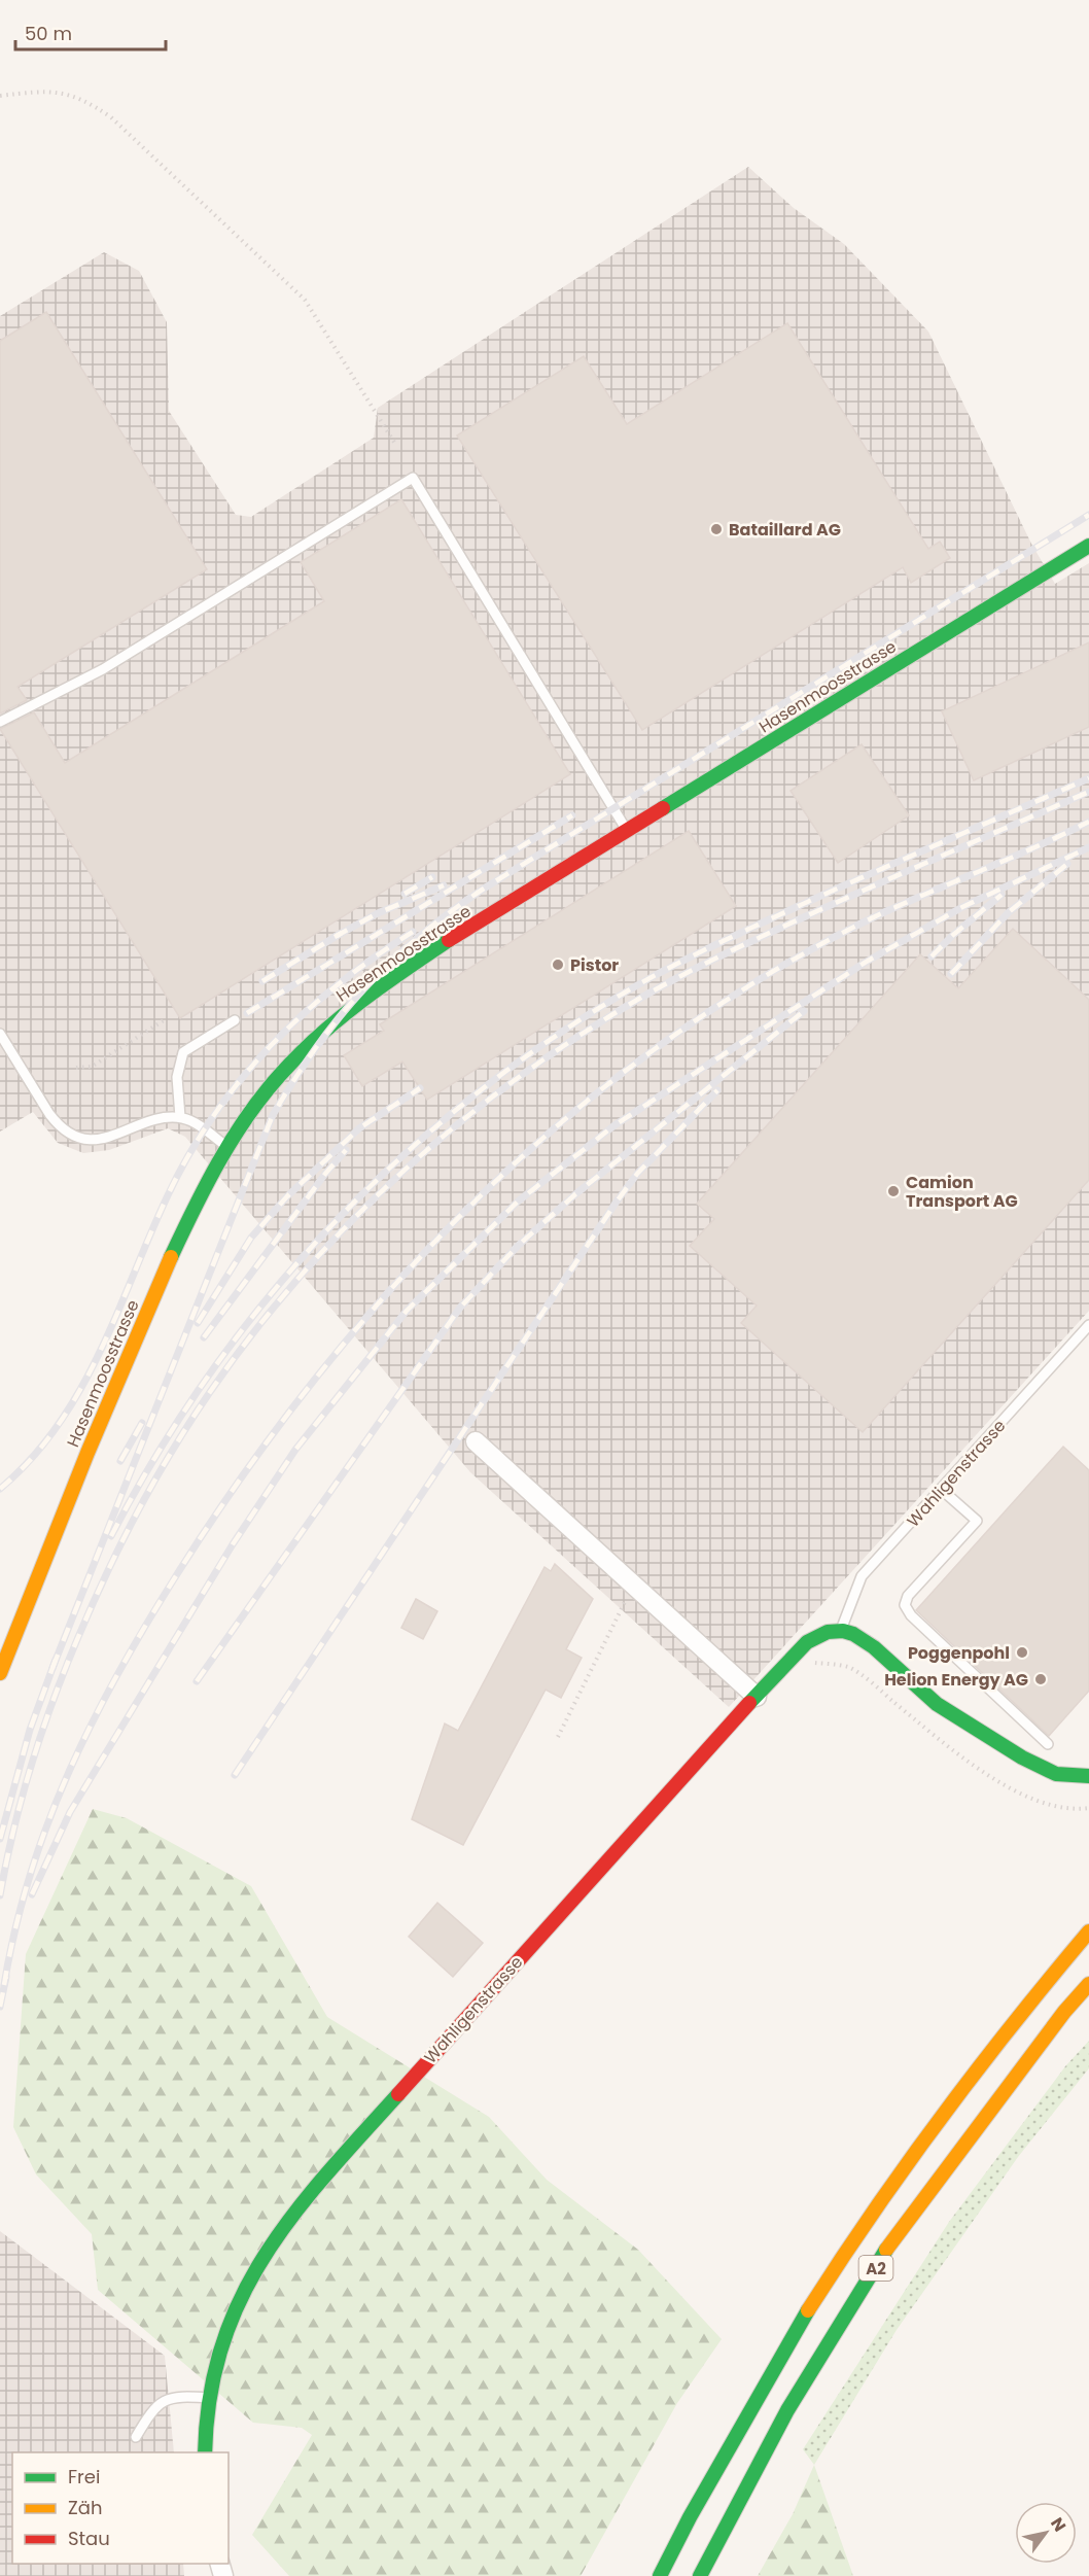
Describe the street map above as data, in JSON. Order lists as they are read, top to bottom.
{
  "streets": {
    "main road": ["Hasenmoosstrasse", "Wahligenstrasse", "A2"]
  },
  "places": [
    "Bataillard AG",
    "Pistor",
    "Camion Transport AG",
    "Poggenpohl",
    "Helion Energy AG"
  ],
  "legend": ["Frei", "Zäh", "Stau"],
  "scale_bar": "50 m",
  "north": "top right"
}
